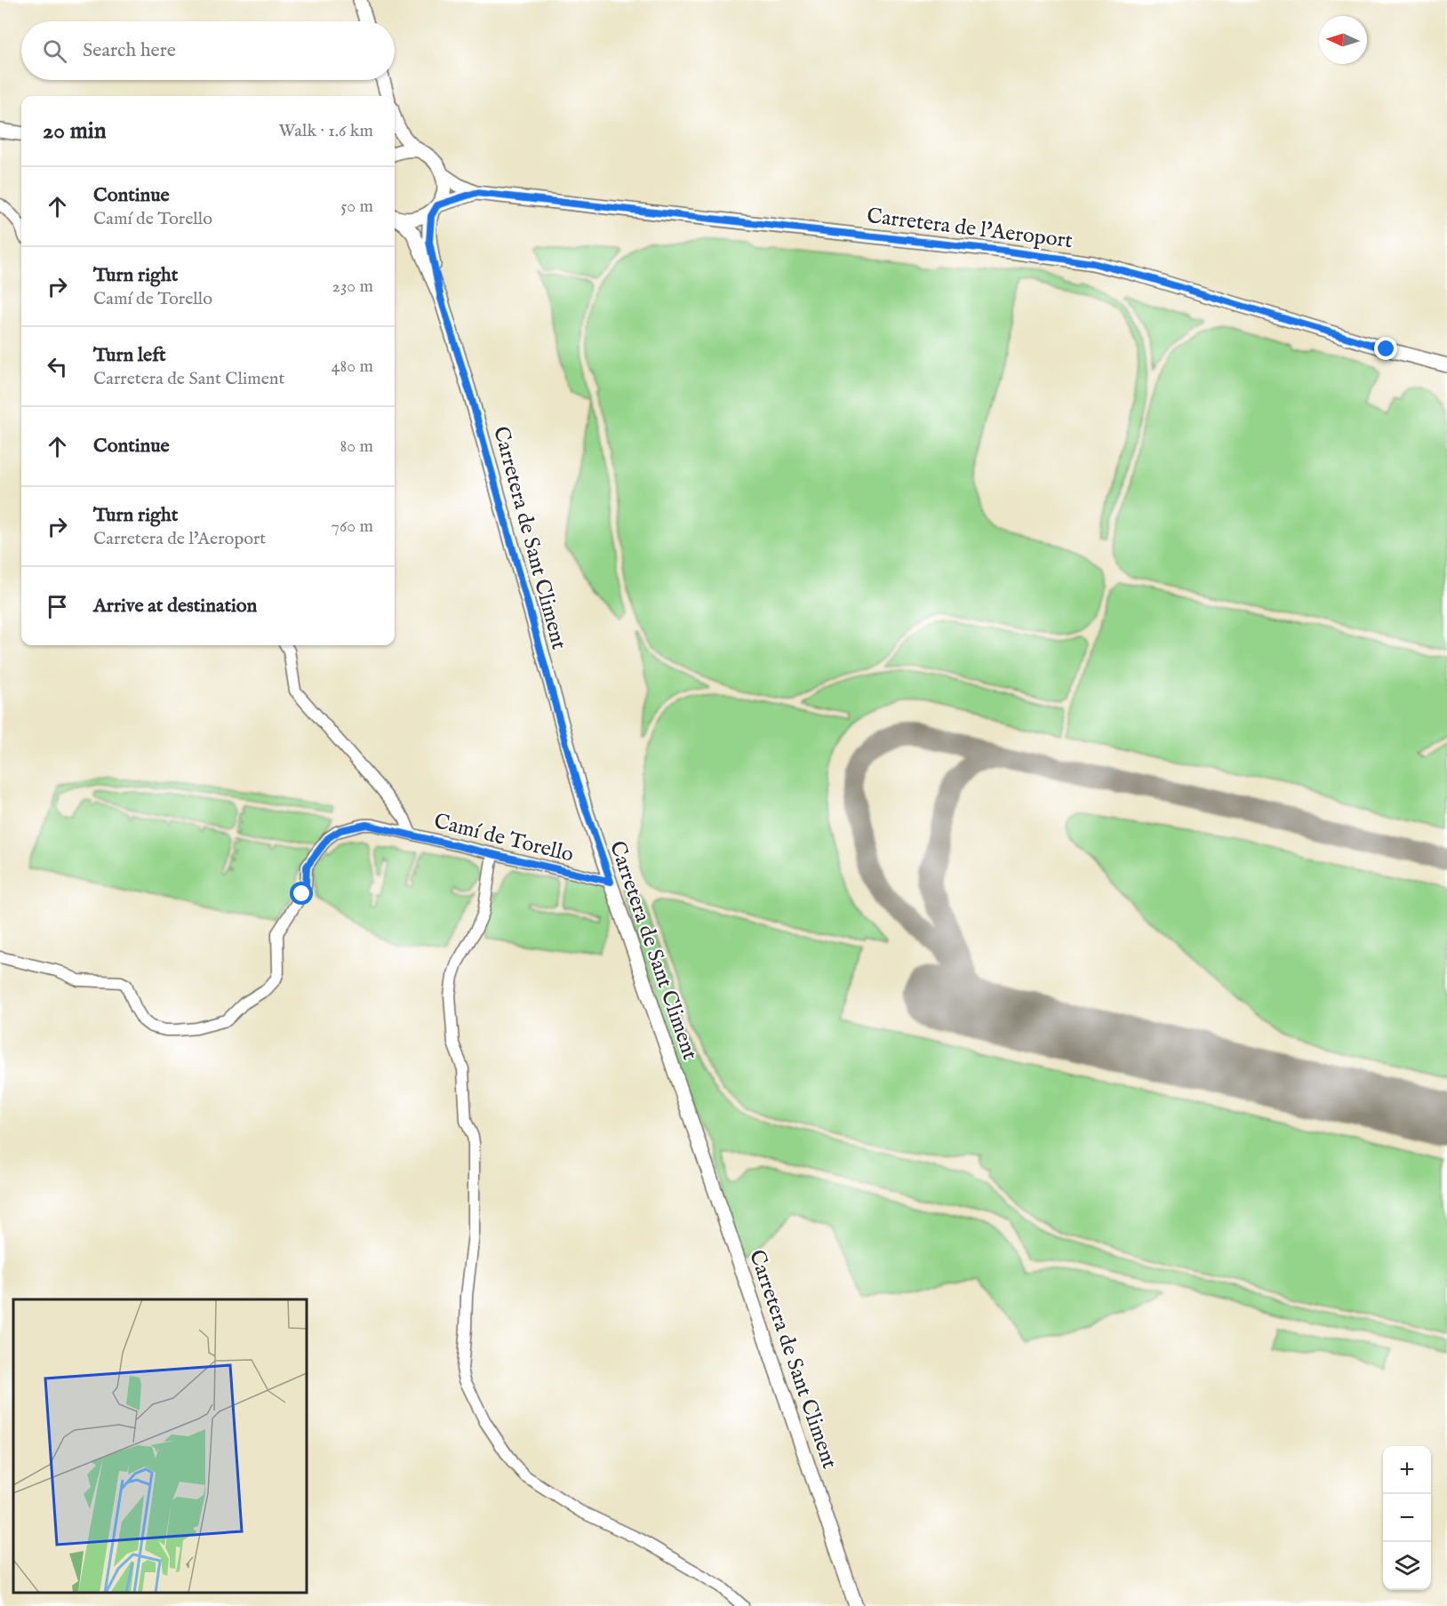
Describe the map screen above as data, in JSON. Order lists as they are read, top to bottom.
{
  "streets": {
    "main road": ["Carretera de l'Aeroport", "Carretera de Sant Climent"],
    "street": ["Camí de Torello"]
  },
  "crossings": [
    ["Carretera de Sant Climent", "Camí de Torello"]
  ],
  "north": "left",
  "page": {
    "search": "Search here",
    "heading": ["20 min", "Walk · 1.6 km"],
    "list": [
      ["Continue", "Camí de Torello", "50 m"],
      ["Turn right", "Camí de Torello", "230 m"],
      ["Turn left", "Carretera de Sant Climent", "480 m"],
      ["Continue", "80 m"],
      ["Turn right", "Carretera de l'Aeroport", "760 m"],
      "Arrive at destination"
    ],
    "map_buttons": ["+", "−"]
  }
}
